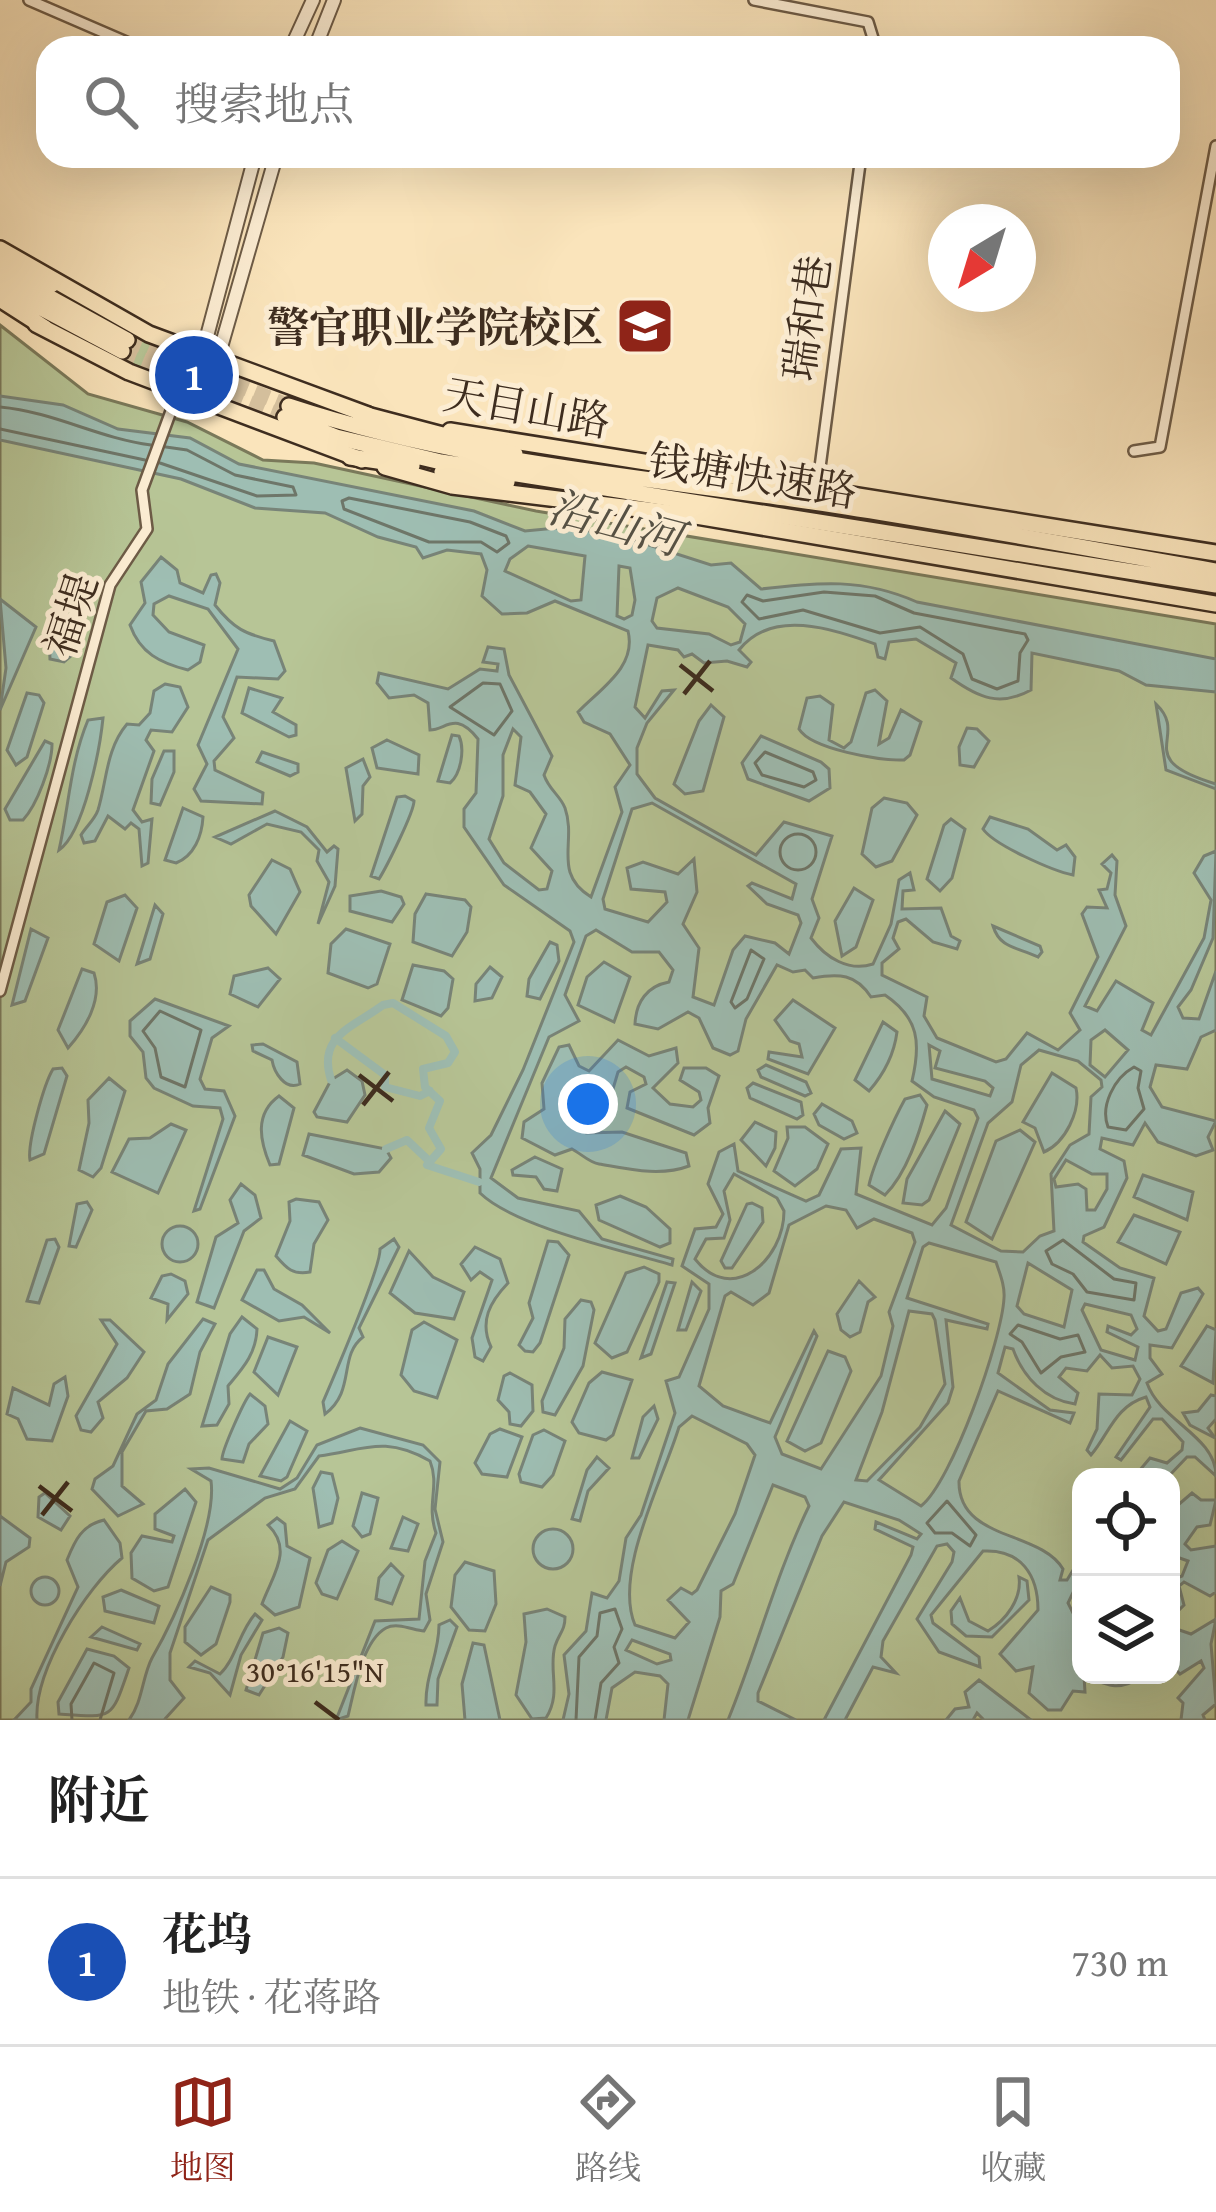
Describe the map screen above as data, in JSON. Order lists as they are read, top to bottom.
{
  "streets": {
    "main road": ["天目山路", "钱塘快速路"],
    "street": ["瑞和巷", "福堤"]
  },
  "crossings": [
    ["瑞和巷", "天目山路"],
    ["天目山路", "福堤"]
  ],
  "water": ["沿山河"],
  "places": {
    "school or university": ["警官职业学院校区"]
  },
  "north": "bottom left",
  "page": {
    "search": "搜索地点",
    "pins": "1",
    "heading": "附近",
    "list": [
      {
        "mark": "1",
        "name": "花坞",
        "note": "地铁 · 花蒋路",
        "value": "730 m"
      }
    ],
    "nav": ["地图", "路线", "收藏"]
  },
  "coordinates": ["30°16'15\"N"]
}
